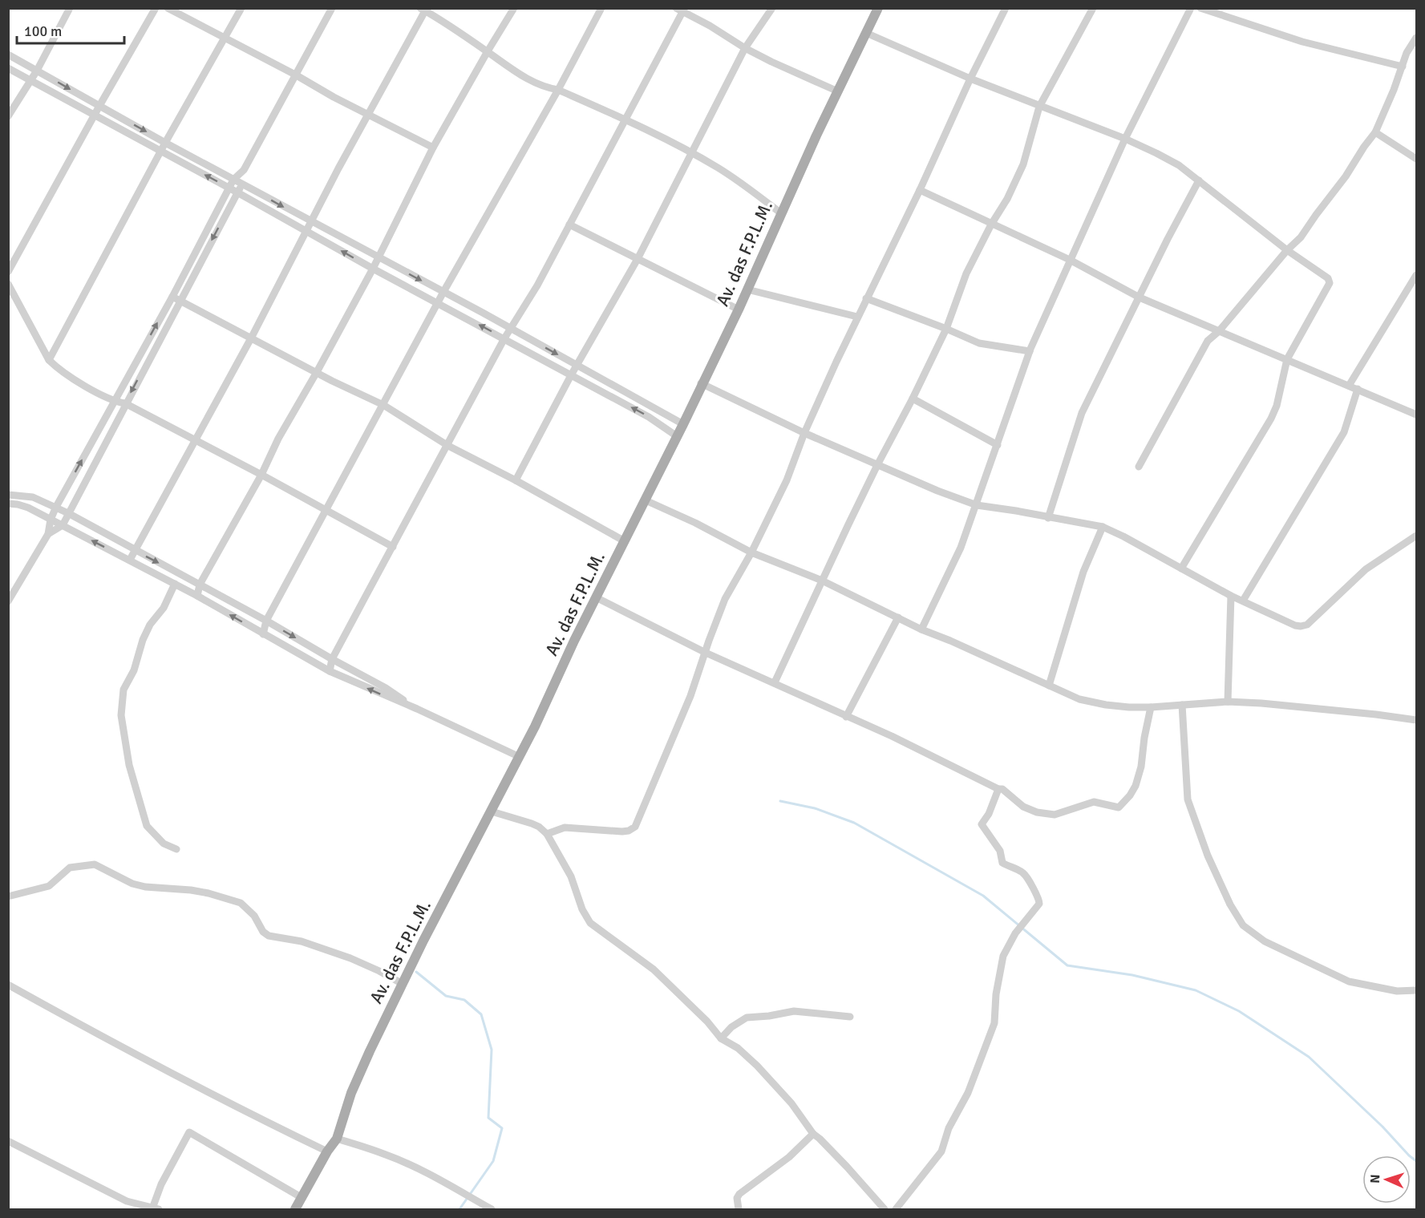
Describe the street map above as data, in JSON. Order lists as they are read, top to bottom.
{
  "streets": {
    "main road": ["Av. das F.P.L.M."]
  },
  "scale_bar": "100 m",
  "north": "left"
}
